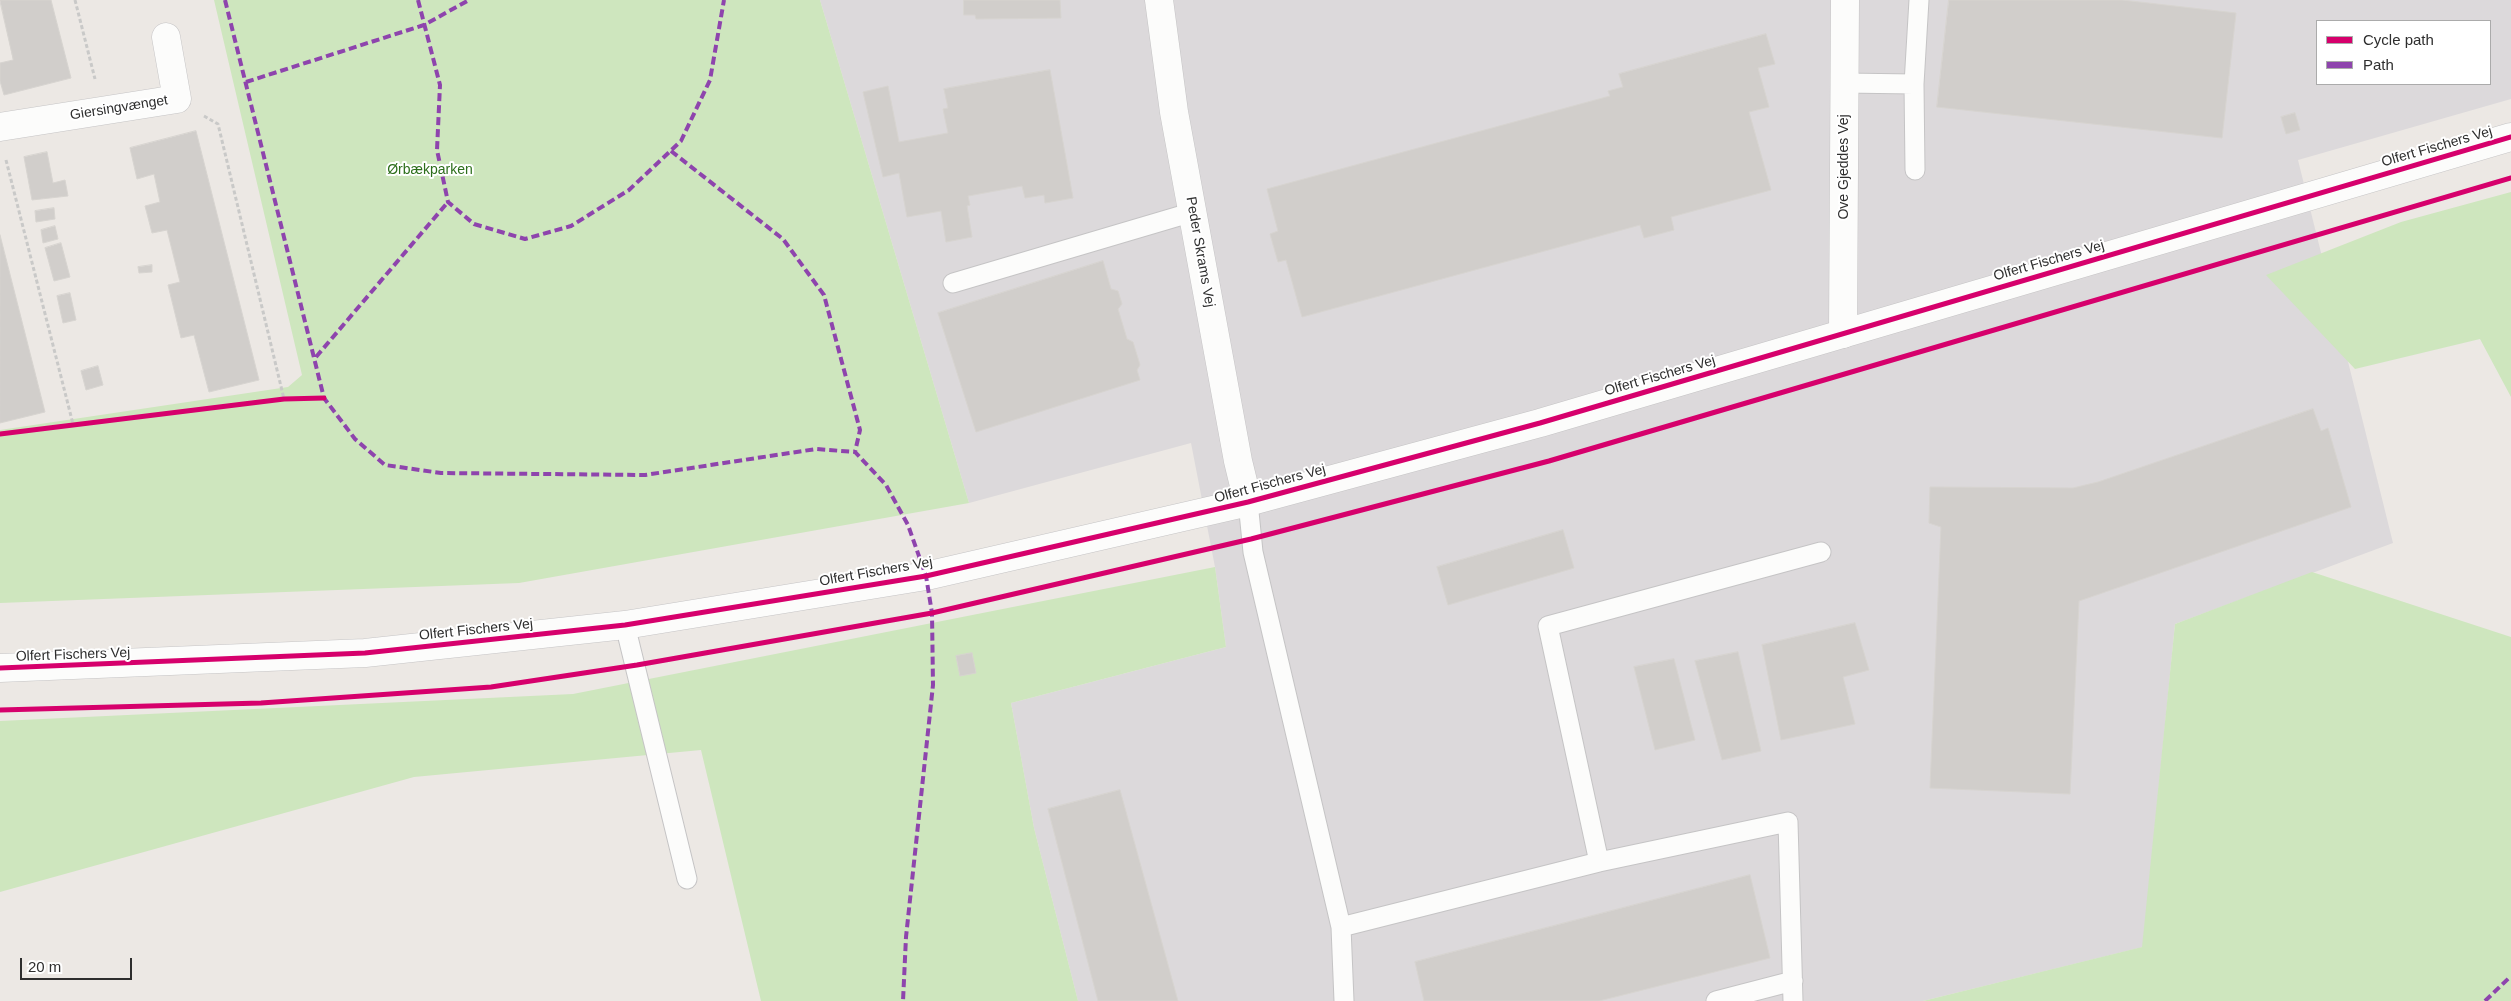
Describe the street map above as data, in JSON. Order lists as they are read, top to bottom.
{
  "streets": {
    "street": [
      "Giersingvænget",
      "Olfert Fischers Vej",
      "Ove Gjeddes Vej",
      "Peder Skrams Vej"
    ]
  },
  "crossings": [
    ["Olfert Fischers Vej", "Ove Gjeddes Vej"],
    ["Olfert Fischers Vej", "Peder Skrams Vej"]
  ],
  "parks": ["Ørbækparken"],
  "legend": ["Cycle path", "Path"],
  "scale_bar": "20 m"
}
